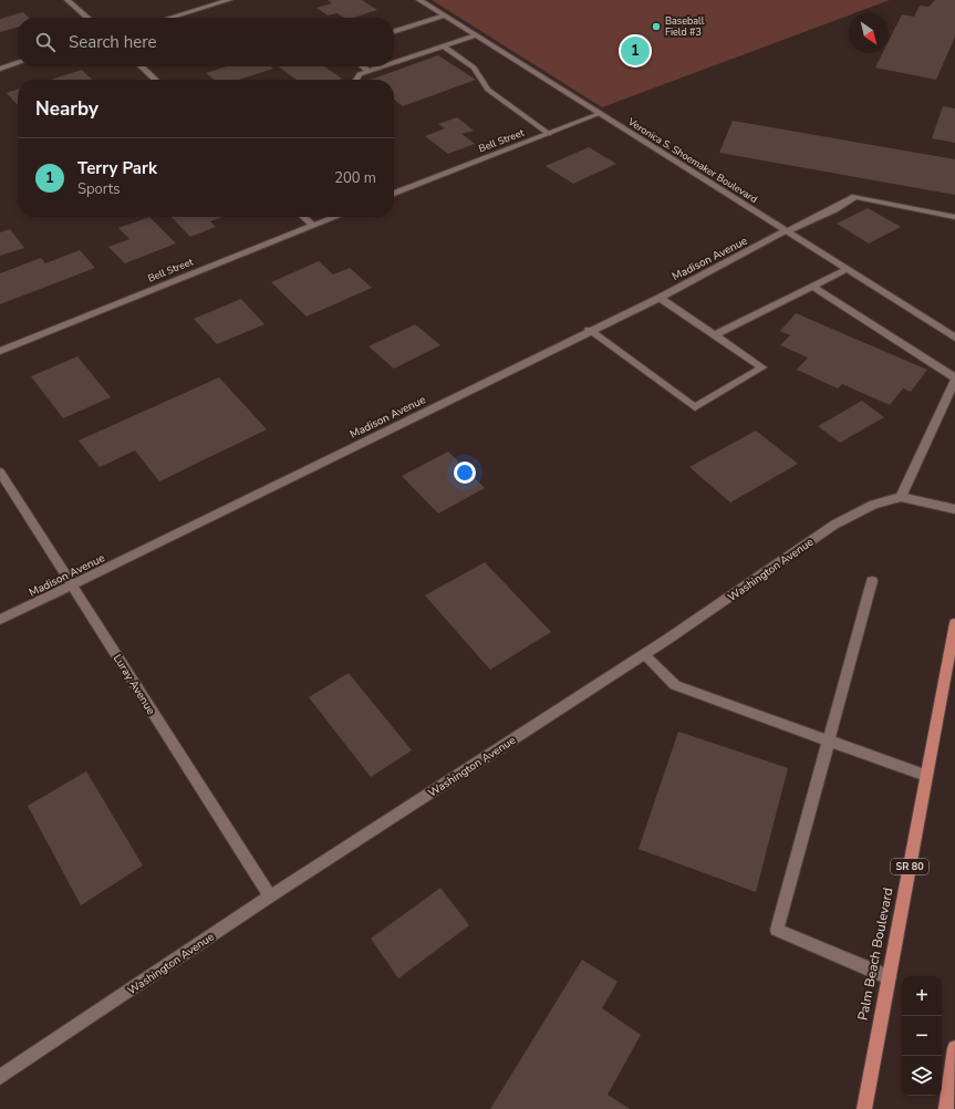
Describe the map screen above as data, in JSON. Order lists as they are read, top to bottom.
{
  "streets": {
    "main road": ["SR 80", "Palm Beach Boulevard"],
    "street": [
      "Bell Street",
      "Veronica S. Shoemaker Boulevard",
      "Madison Avenue",
      "Washington Avenue",
      "Luray Avenue"
    ]
  },
  "crossings": [
    ["Bell Street", "Veronica S. Shoemaker Boulevard"],
    ["Veronica S. Shoemaker Boulevard", "Madison Avenue"],
    ["Madison Avenue", "Luray Avenue"],
    ["Washington Avenue", "Luray Avenue"]
  ],
  "places": ["Baseball Field #3"],
  "north": "bottom right",
  "page": {
    "search": "Search here",
    "pins": "1",
    "heading": "Nearby",
    "list": [
      {
        "mark": "1",
        "name": "Terry Park",
        "note": "Sports",
        "value": "200 m"
      }
    ],
    "map_buttons": ["+", "−"]
  }
}
